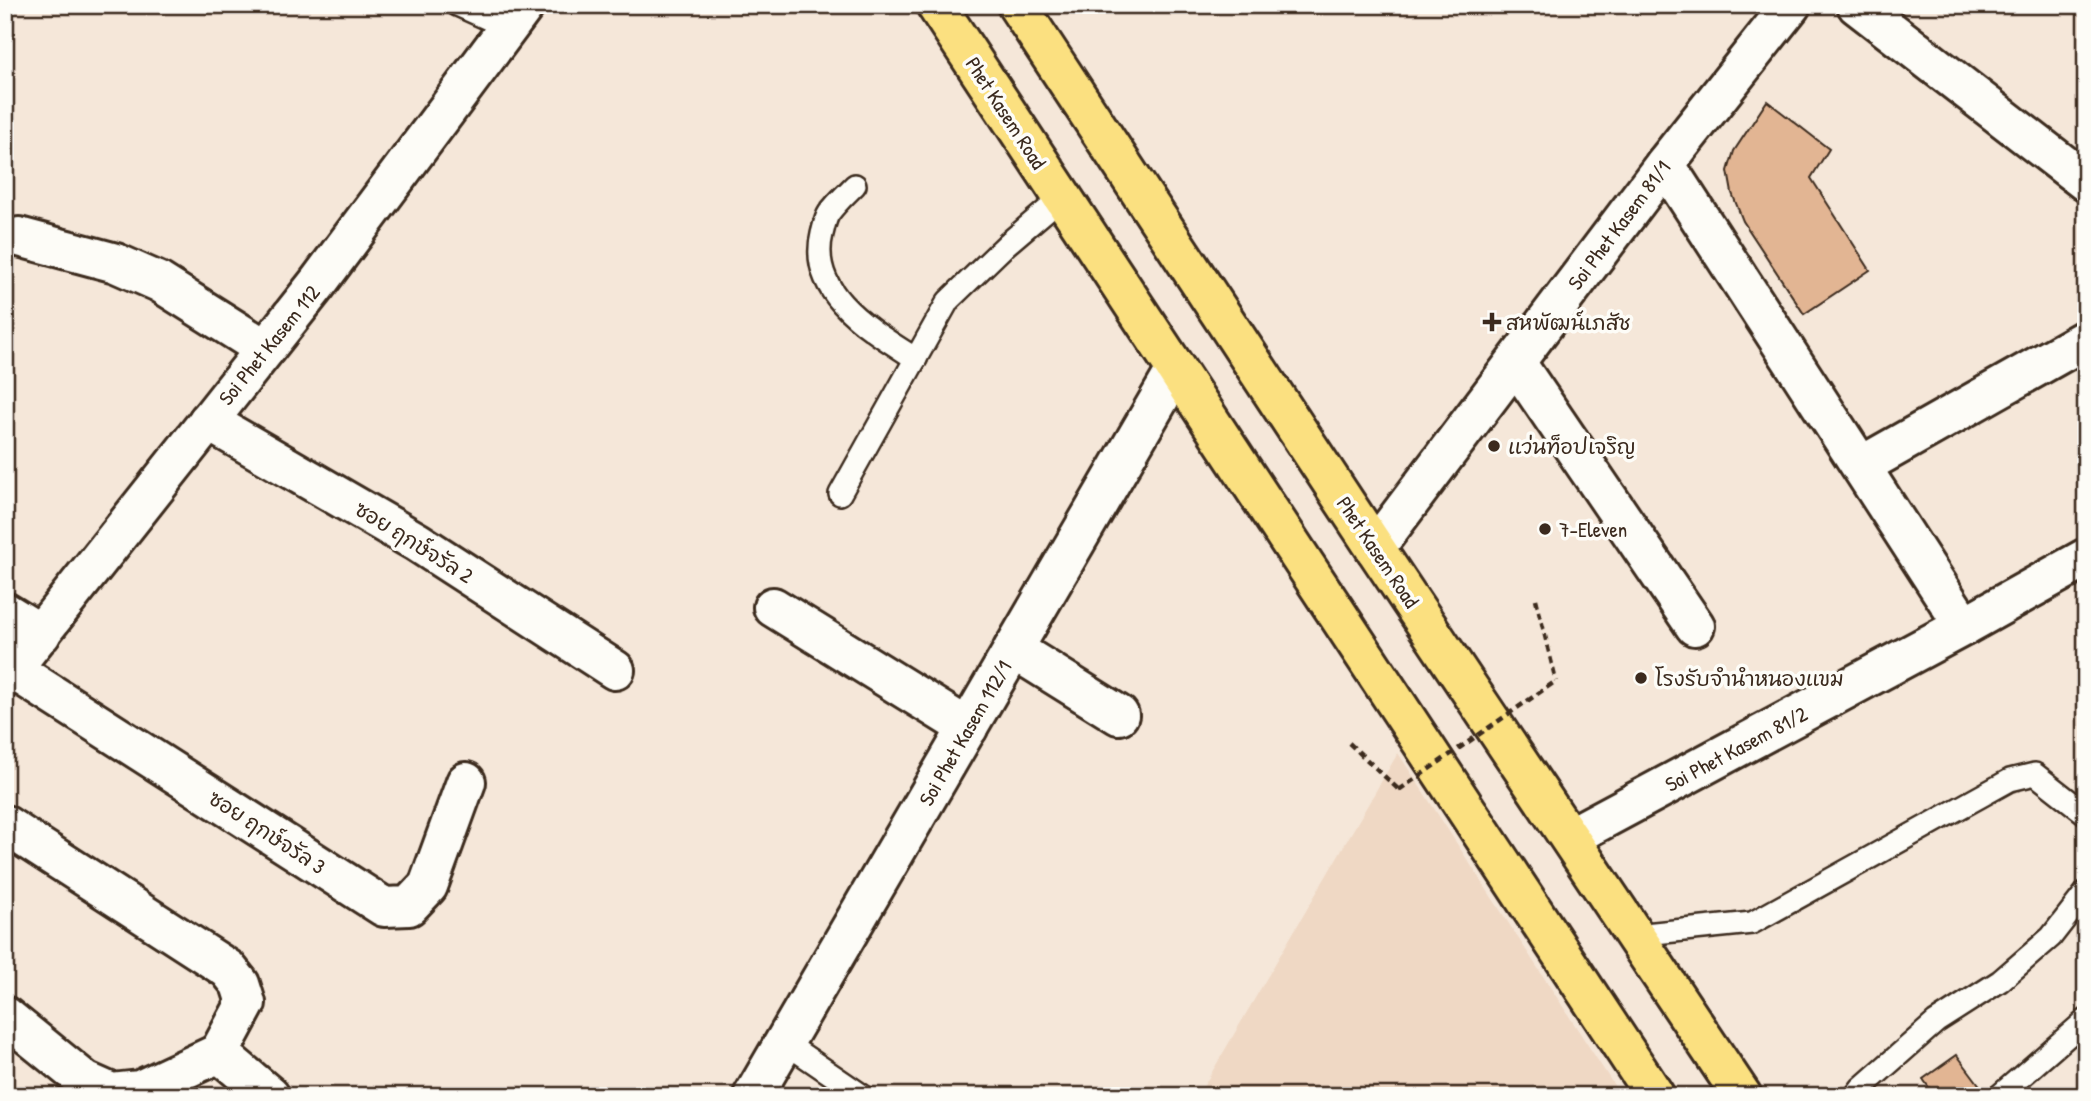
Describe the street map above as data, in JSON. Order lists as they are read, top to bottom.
{
  "streets": {
    "main road": ["Phet Kasem Road"],
    "street": [
      "Soi Phet Kasem 81/1",
      "Soi Phet Kasem 112",
      "ซอย ฤกษ์จรัล 2",
      "Soi Phet Kasem 112/1",
      "Soi Phet Kasem 81/2",
      "ซอย ฤกษ์จรัล 3"
    ]
  },
  "crossings": [
    ["Phet Kasem Road", "Soi Phet Kasem 81/1"],
    ["Phet Kasem Road", "Soi Phet Kasem 112/1"],
    ["Phet Kasem Road", "Soi Phet Kasem 81/2"],
    ["Soi Phet Kasem 112", "ซอย ฤกษ์จรัล 2"],
    ["Soi Phet Kasem 112", "ซอย ฤกษ์จรัล 3"]
  ],
  "places": {
    "health": ["สหพัฒน์เภสัช"],
    "other": ["แว่นท็อปเจริญ", "7-Eleven", "โรงรับจำนำหนองแขม"]
  }
}
